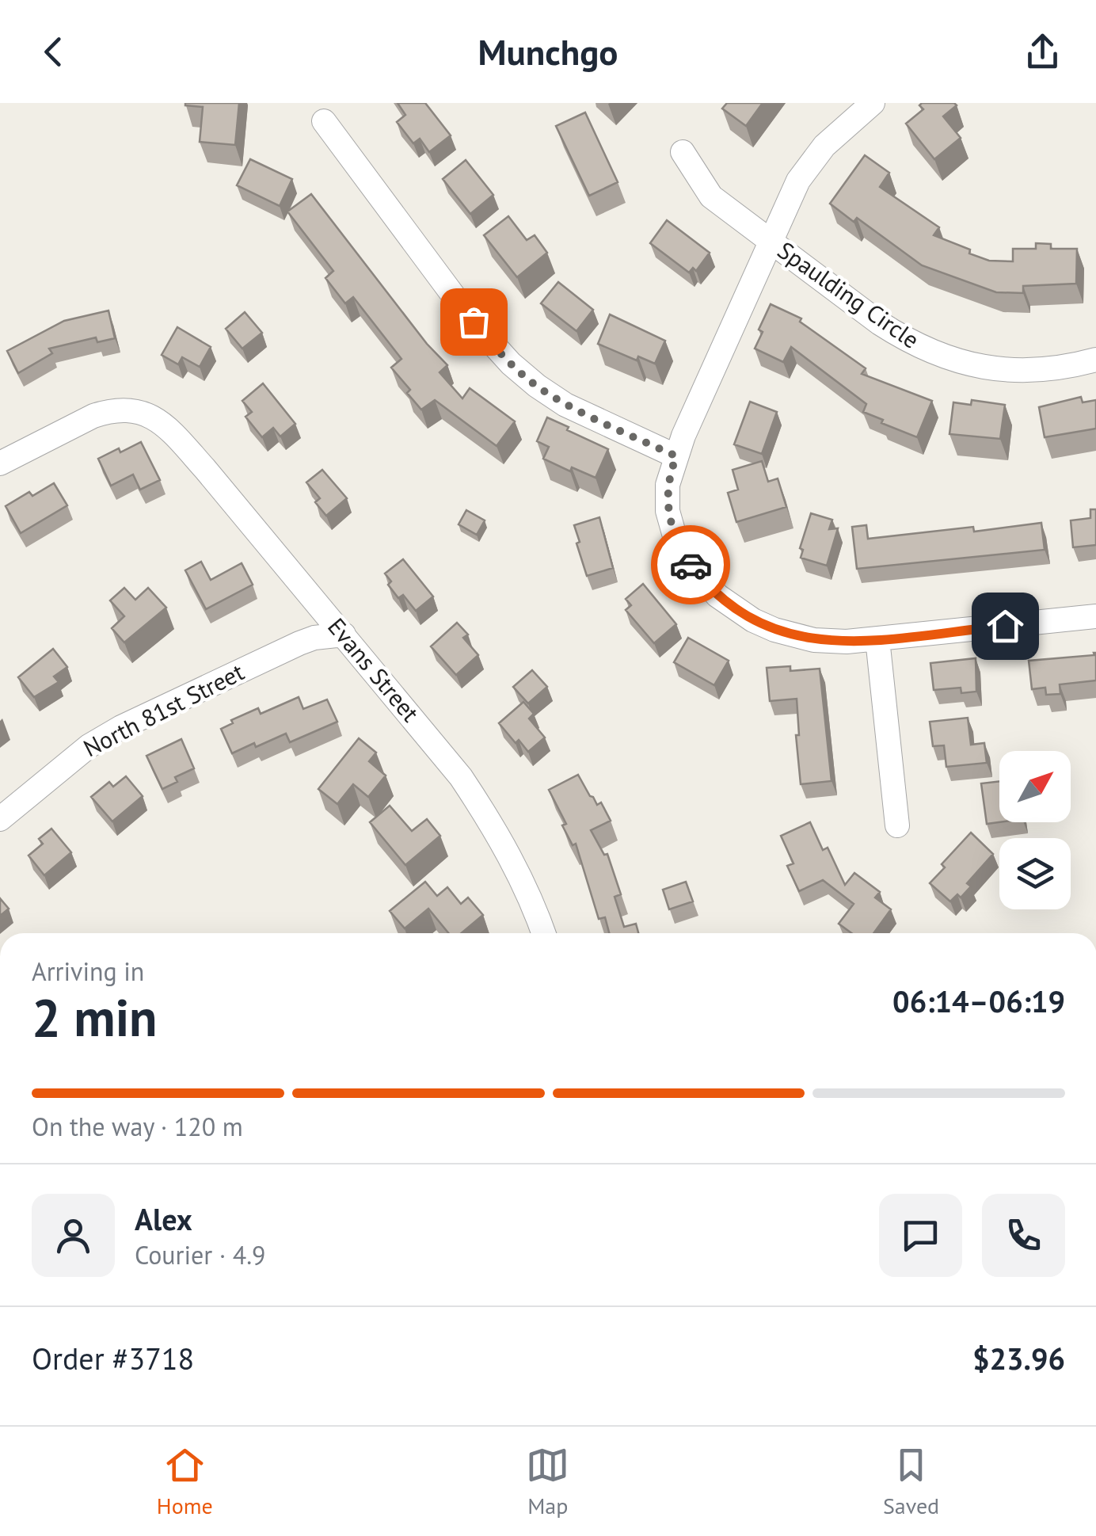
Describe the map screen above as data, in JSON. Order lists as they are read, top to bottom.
{
  "streets": {
    "street": ["Spaulding Circle", "Evans Street", "North 81st Street"]
  },
  "crossings": [
    ["Evans Street", "North 81st Street"]
  ],
  "north": "top right",
  "page": {
    "header": "Munchgo",
    "heading": ["2 min", "Arriving in", "06:14–06:19"],
    "panel": [
      "Alex",
      "Courier · 4.9",
      "Order #3718",
      "$23.96"
    ],
    "bar": "On the way · 120 m",
    "tabs": ["Home", "Map", "Saved"]
  }
}
